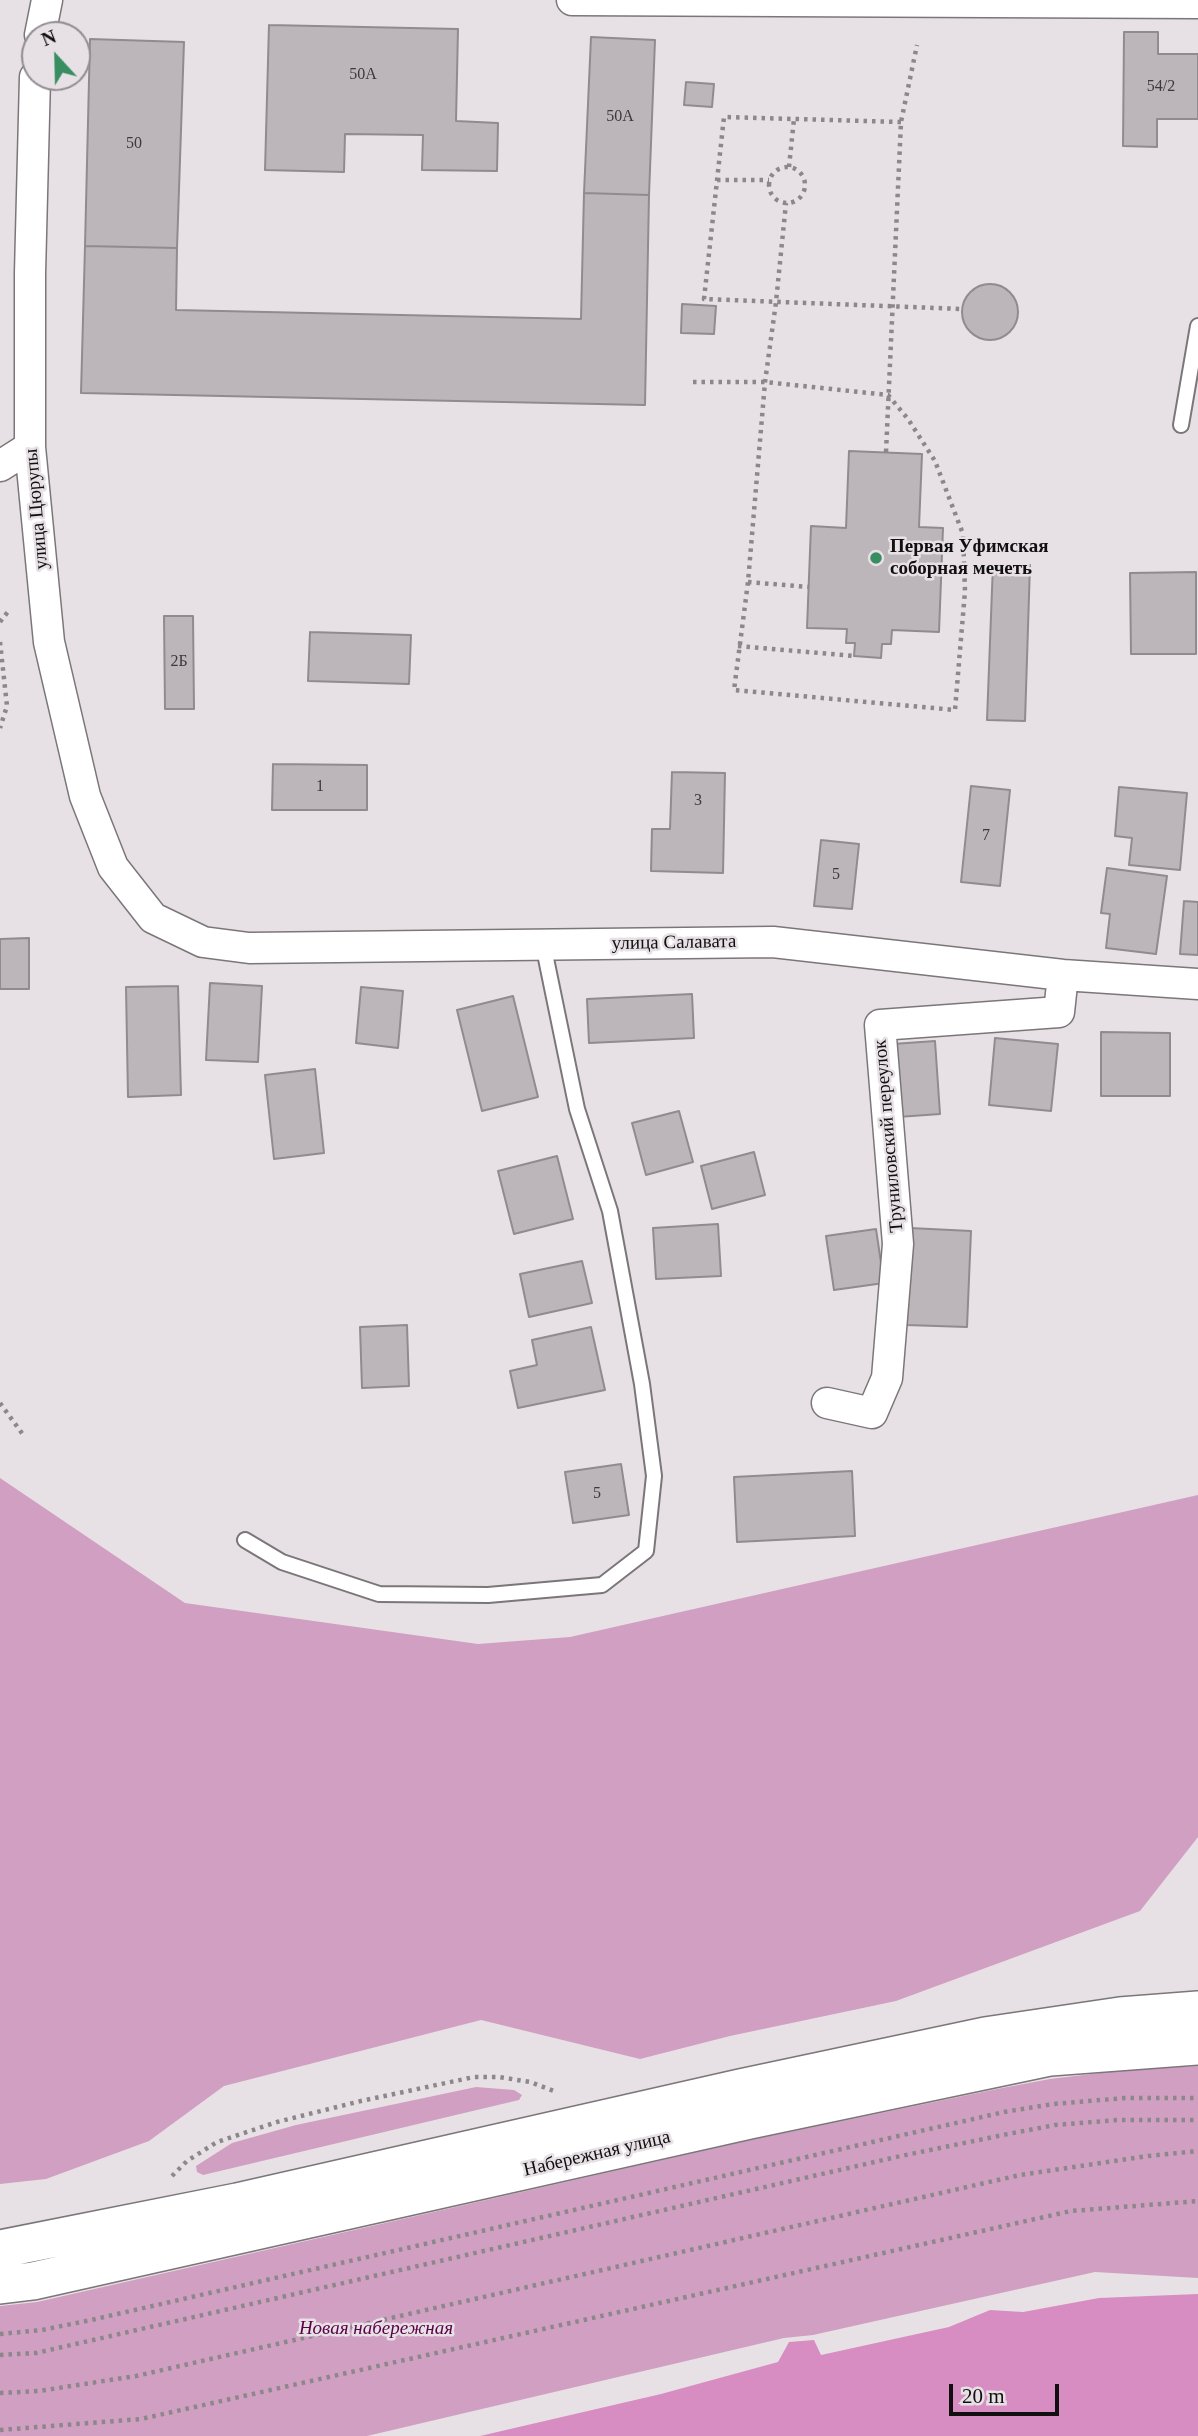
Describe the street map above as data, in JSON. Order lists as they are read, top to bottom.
{
  "streets": {
    "street": [
      "улица Цюрупы",
      "улица Салавата",
      "Труниловский переулок",
      "Набережная улица"
    ]
  },
  "crossings": [
    ["улица Цюрупы", "улица Салавата"],
    ["улица Салавата", "Труниловский переулок"]
  ],
  "parks": ["Новая набережная"],
  "places": ["Первая Уфимская соборная мечеть"],
  "house_numbers": [
    "50А",
    "54/2",
    "50А",
    "50",
    "2Б",
    "1",
    "3",
    "7",
    "5",
    "5"
  ],
  "scale_bar": "20 m",
  "north": "top"
}
